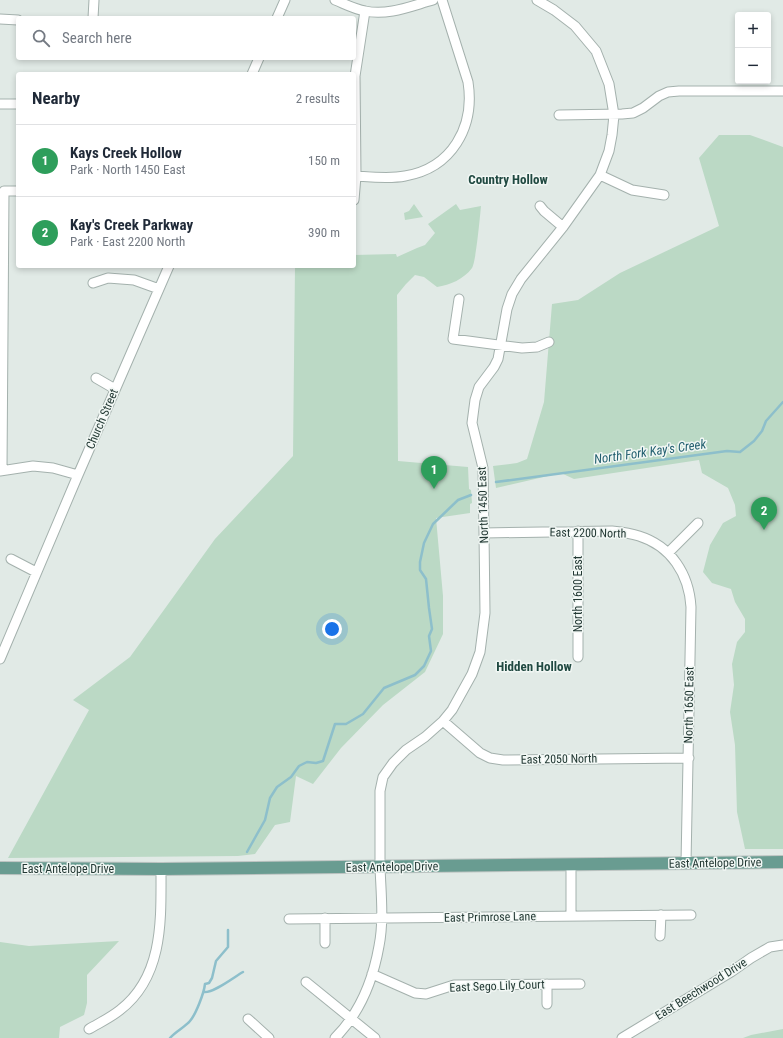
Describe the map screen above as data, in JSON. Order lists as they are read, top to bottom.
{
  "streets": {
    "main road": ["East Antelope Drive"],
    "street": [
      "Church Street",
      "North 1450 East",
      "East 2200 North",
      "North 1600 East",
      "North 1650 East",
      "East 2050 North",
      "East Primrose Lane",
      "East Sego Lily Court",
      "East Beechwood Drive"
    ]
  },
  "crossings": [
    ["North 1450 East", "East 2200 North"],
    ["North 1450 East", "East 2050 North"],
    ["North 1450 East", "East Antelope Drive"],
    ["North 1450 East", "East Primrose Lane"],
    ["North 1450 East", "East Sego Lily Court"],
    ["East 2200 North", "North 1600 East"],
    ["East 2200 North", "North 1650 East"],
    ["North 1650 East", "East 2050 North"],
    ["North 1650 East", "East Antelope Drive"]
  ],
  "districts": ["Country Hollow", "Hidden Hollow"],
  "water": ["North Fork Kay's Creek"],
  "page": {
    "map_buttons": ["+", "−"],
    "search": "Search here",
    "heading": ["Nearby", "2 results"],
    "list": [
      {
        "mark": "1",
        "name": "Kays Creek Hollow",
        "note": "Park · North 1450 East",
        "value": "150 m"
      },
      {
        "mark": "2",
        "name": "Kay's Creek Parkway",
        "note": "Park · East 2200 North",
        "value": "390 m"
      }
    ],
    "pins": ["1", "2"]
  }
}
